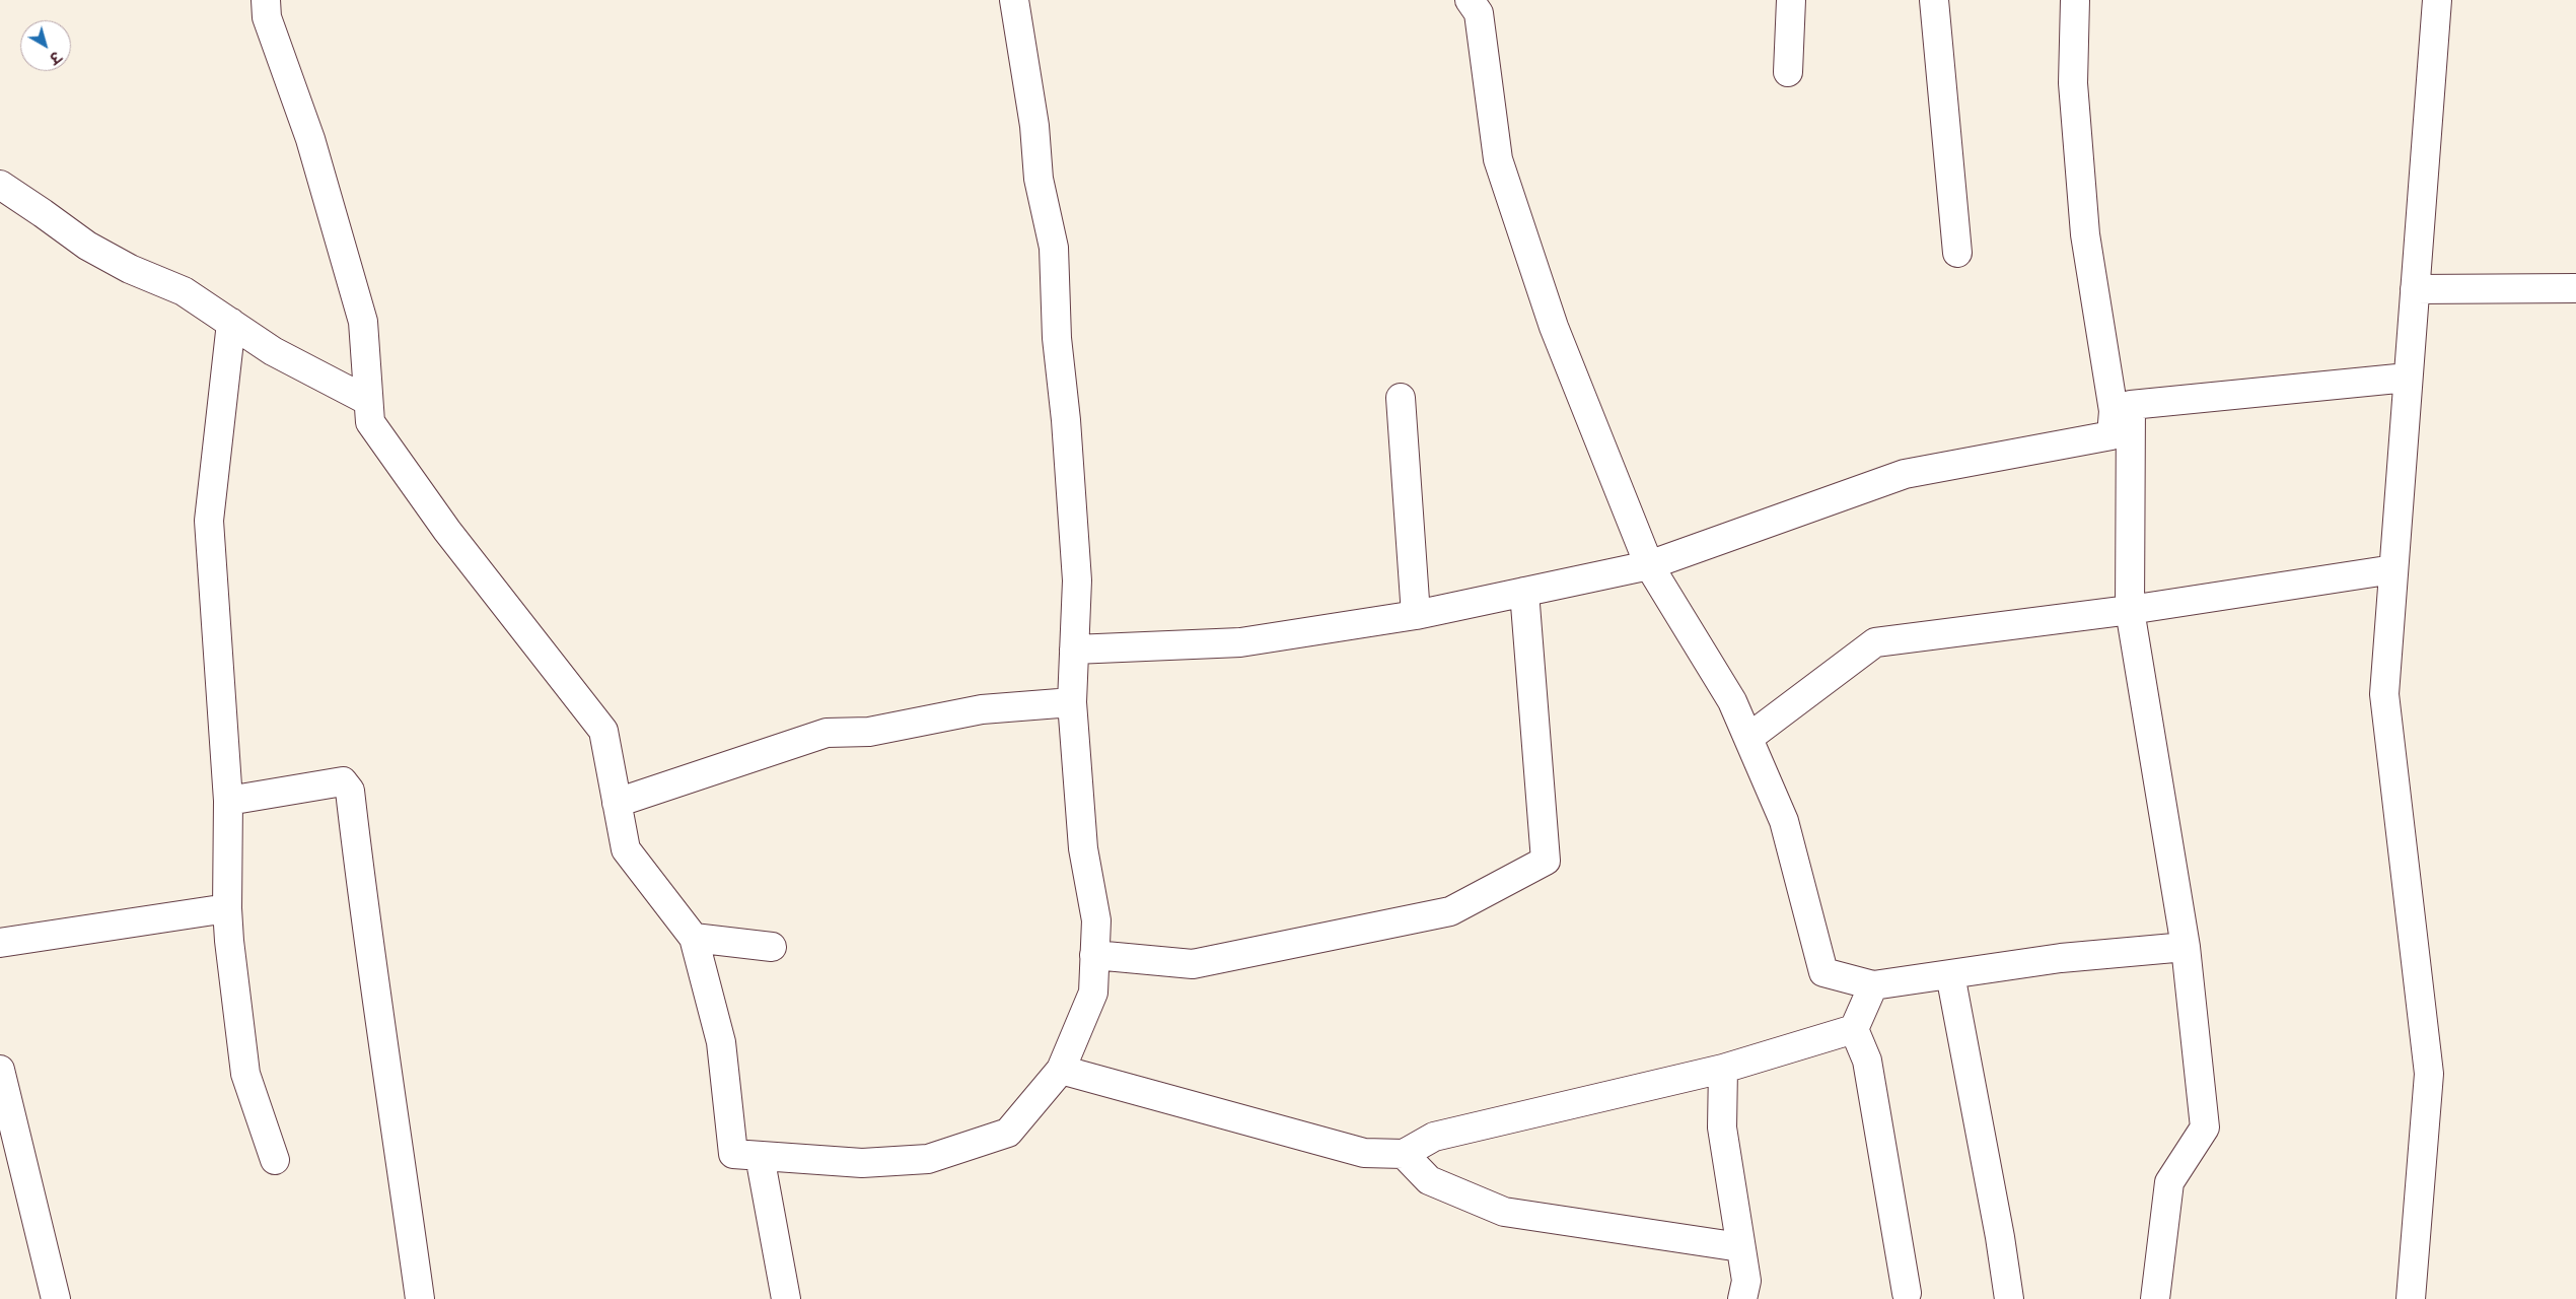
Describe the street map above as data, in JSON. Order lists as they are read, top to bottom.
{
  "north": "bottom right"
}
